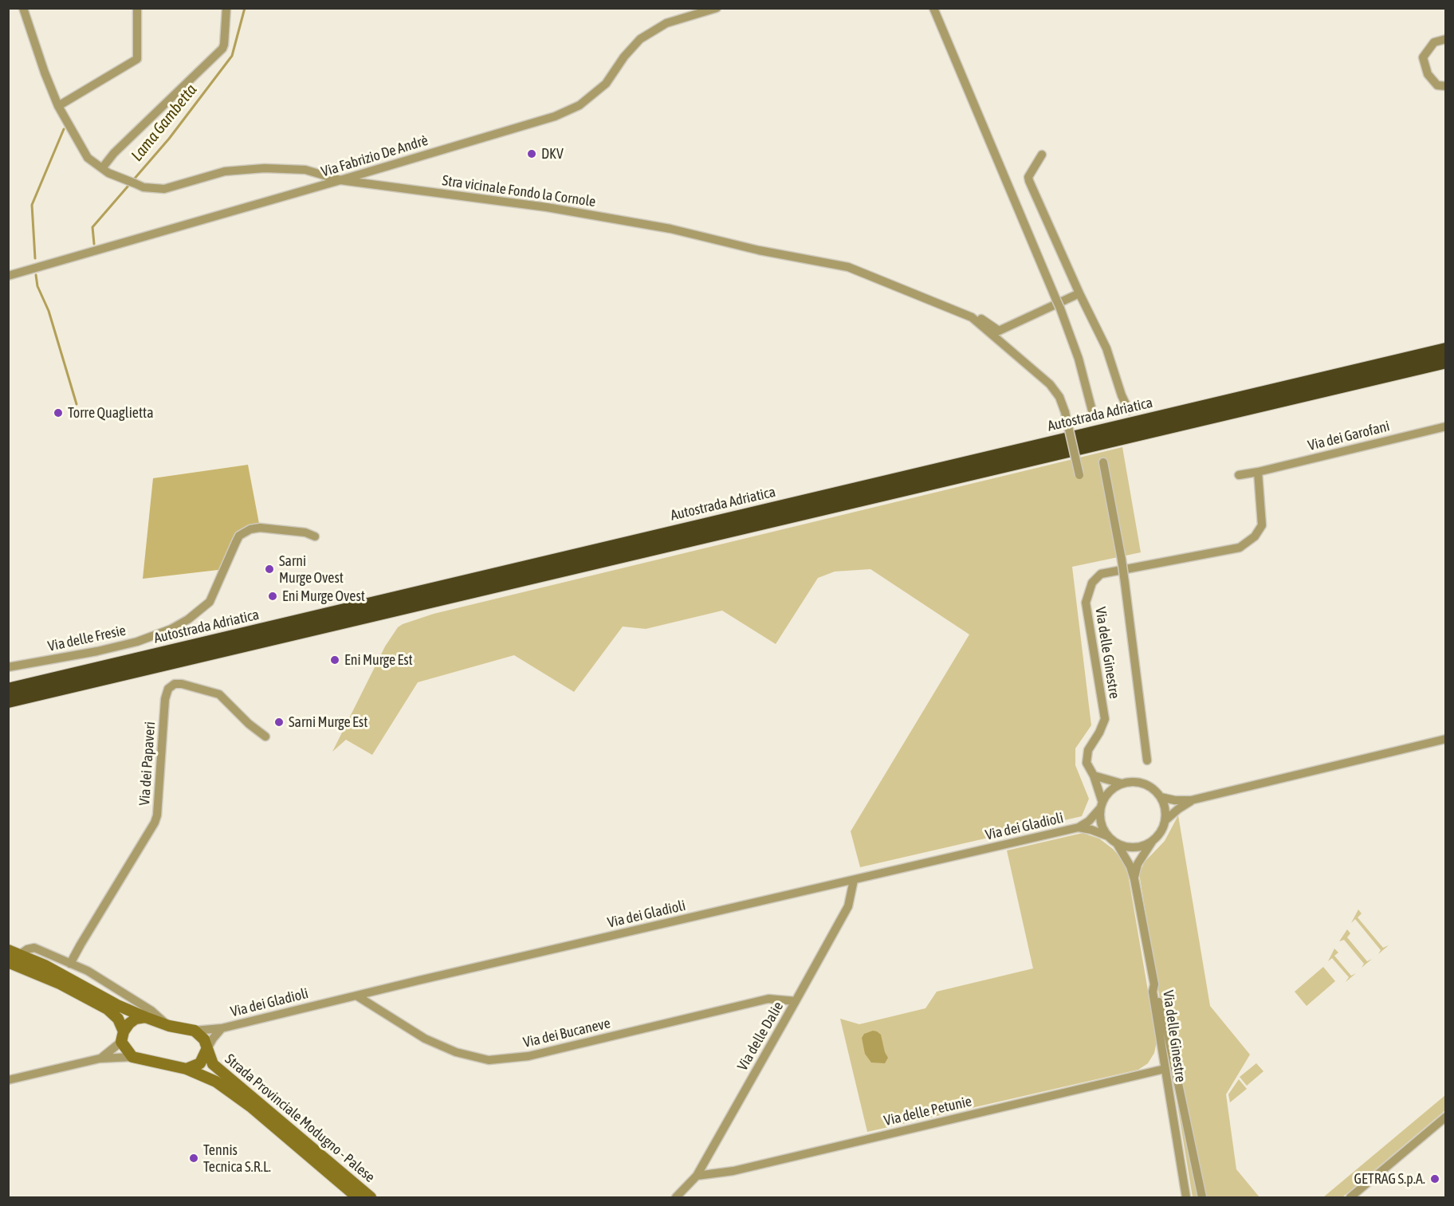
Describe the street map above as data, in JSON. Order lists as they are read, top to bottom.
{
  "streets": {
    "highway": ["Autostrada Adriatica"],
    "main road": ["Strada Provinciale Modugno - Palese"],
    "street": [
      "Via Fabrizio De Andrè",
      "Stra vicinale Fondo la Cornole",
      "Via dei Garofani",
      "Via delle Fresie",
      "Via delle Ginestre",
      "Via dei Papaveri",
      "Via dei Gladioli",
      "Via dei Bucaneve",
      "Via delle Dalie",
      "Via delle Petunie"
    ]
  },
  "crossings": [
    ["Via Fabrizio De Andrè", "Stra vicinale Fondo la Cornole"],
    ["Via dei Garofani", "Via delle Ginestre"],
    ["Via delle Ginestre", "Via dei Gladioli"],
    ["Via delle Ginestre", "Via delle Petunie"],
    ["Via dei Gladioli", "Via dei Bucaneve"],
    ["Via dei Gladioli", "Via delle Dalie"],
    ["Via dei Gladioli", "Strada Provinciale Modugno - Palese"],
    ["Via dei Bucaneve", "Via delle Dalie"],
    ["Via delle Dalie", "Via delle Petunie"]
  ],
  "water": ["Lama Gambetta"],
  "places": [
    "DKV",
    "Torre Quaglietta",
    "Sarni Murge Ovest",
    "Eni Murge Ovest",
    "Eni Murge Est",
    "Sarni Murge Est",
    "Tennis Tecnica S.R.L.",
    "GETRAG S.p.A."
  ]
}
